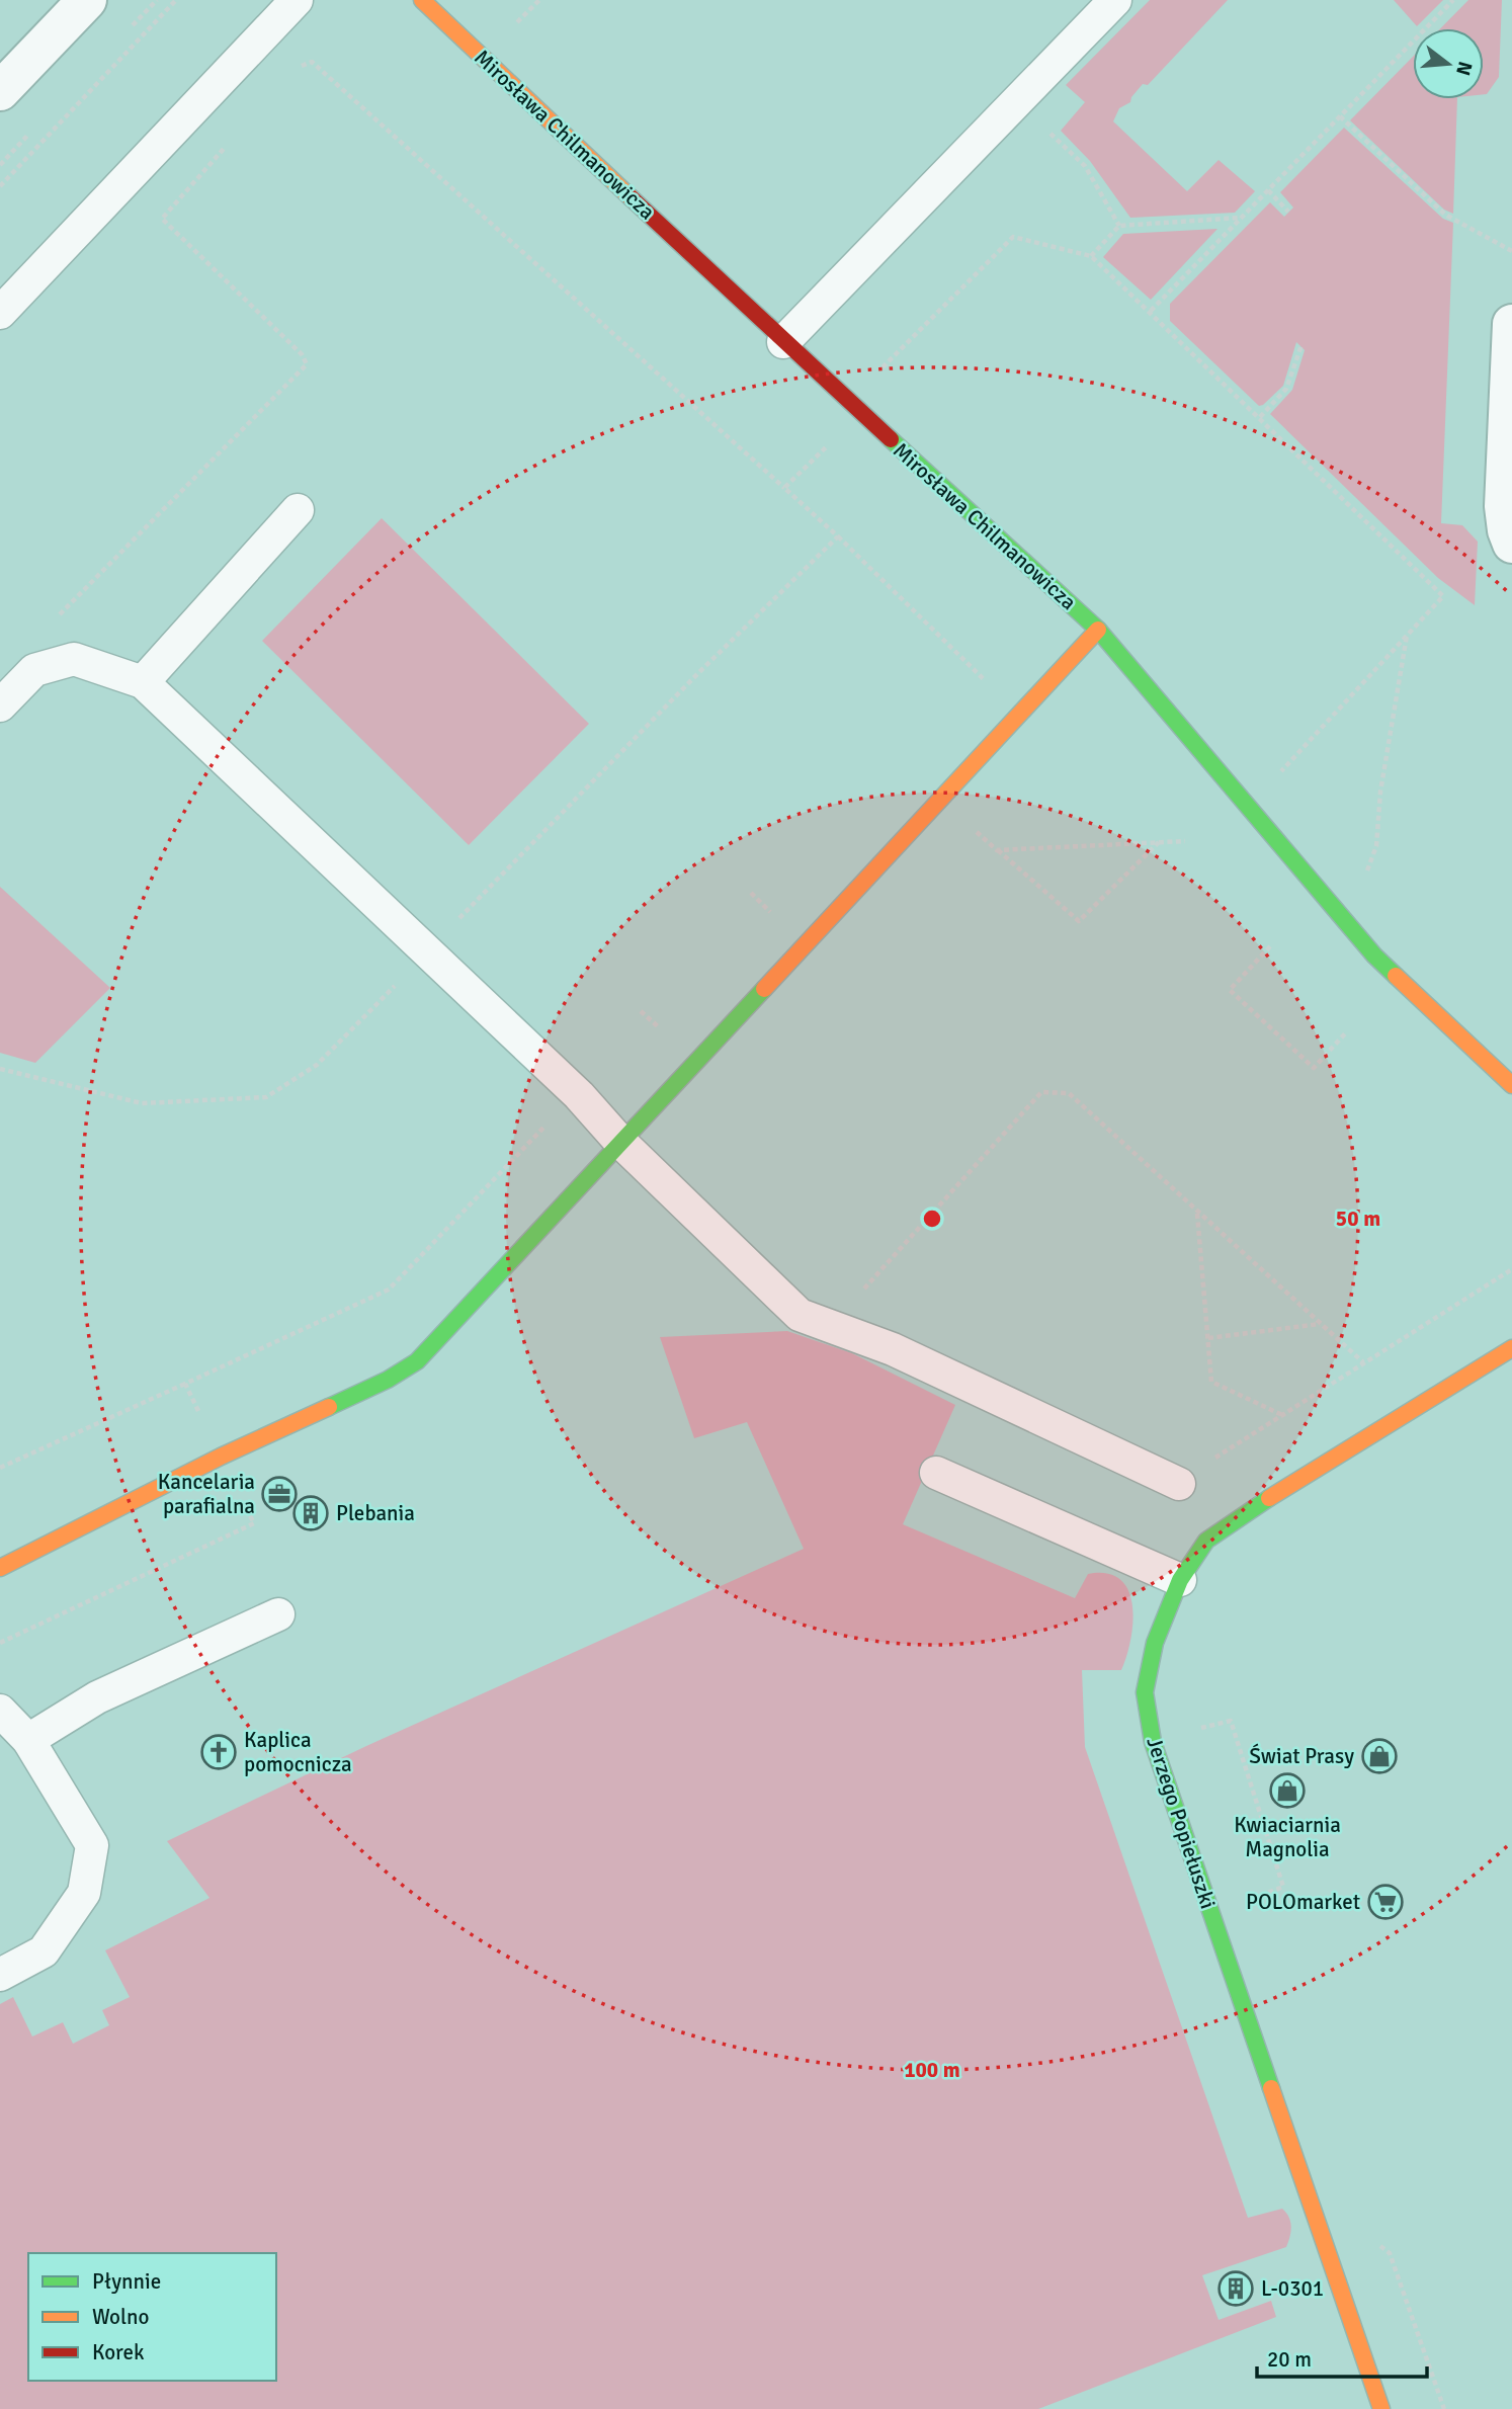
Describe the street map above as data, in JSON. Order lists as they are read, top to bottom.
{
  "streets": {
    "street": ["Mirosława Chilmanowicza", "Jerzego Popiełuszki"]
  },
  "places": {
    "office": ["Kancelaria parafialna"],
    "building": ["Plebania", "L-0301"],
    "church": ["Kaplica pomocnicza"],
    "shop": ["Świat Prasy", "Kwiaciarnia Magnolia"],
    "supermarket": ["POLOmarket"]
  },
  "legend": ["Płynnie", "Wolno", "Korek"],
  "scale_bar": "20 m",
  "north": "right",
  "rings": ["50 m", "100 m"]
}
